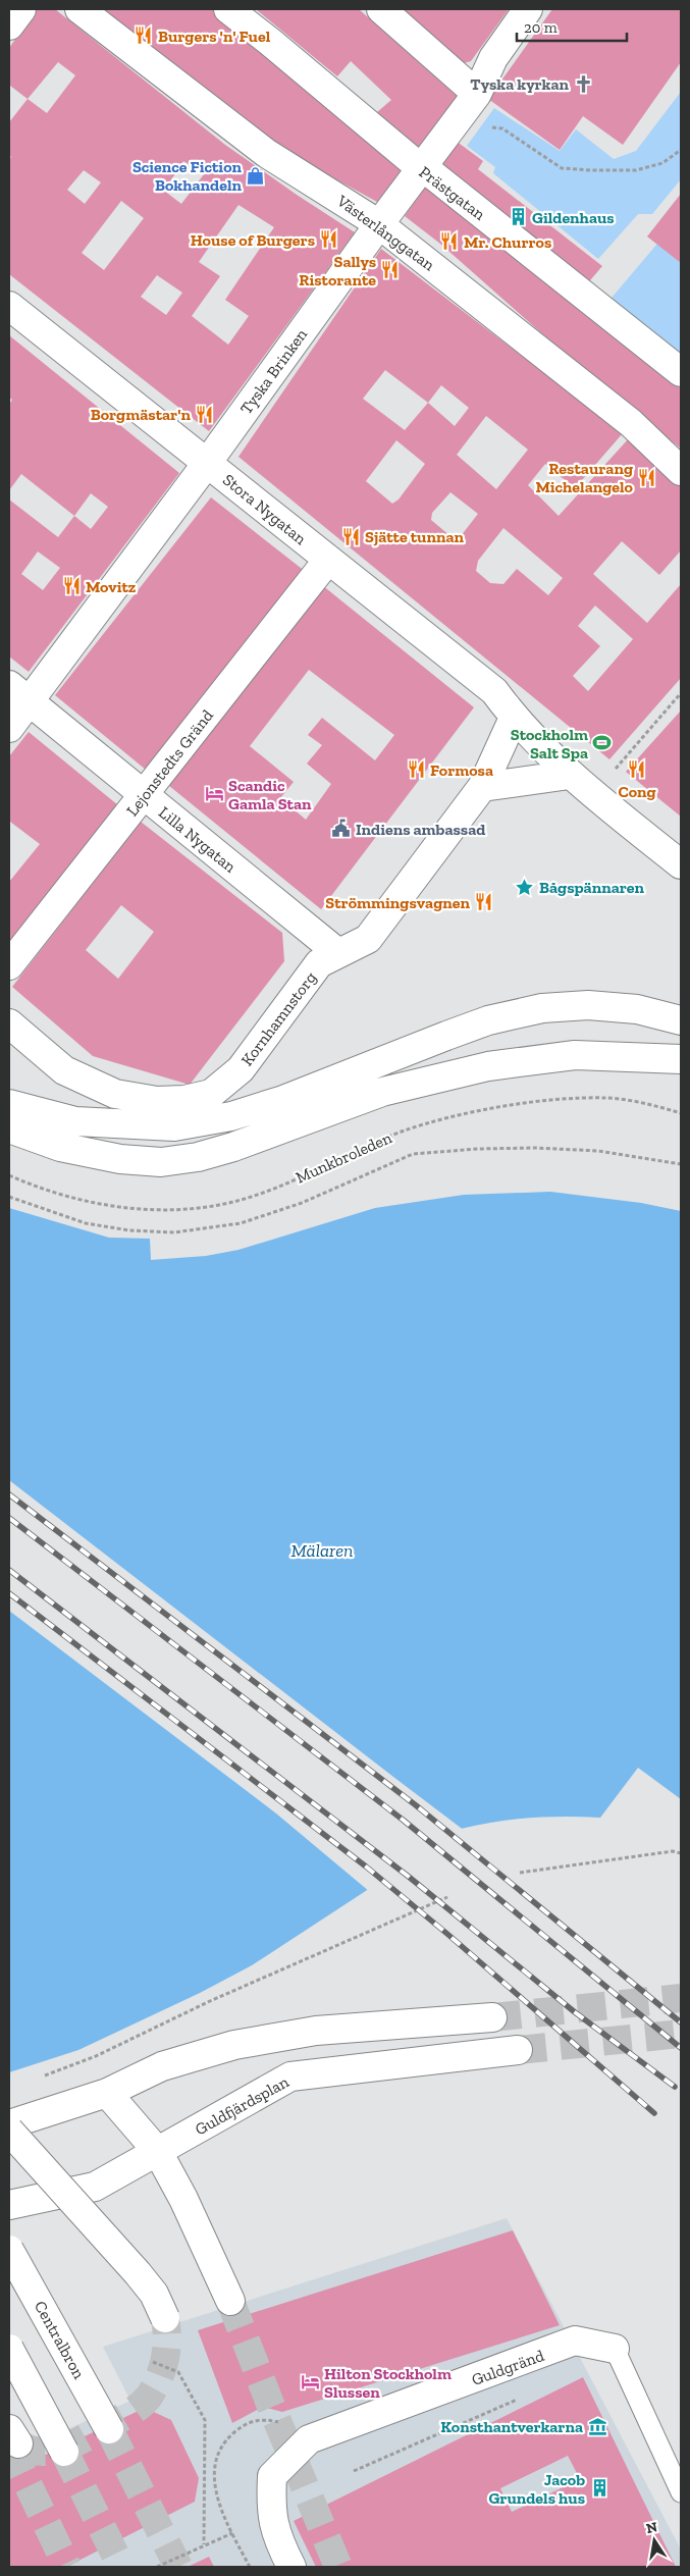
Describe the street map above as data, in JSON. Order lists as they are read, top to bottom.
{
  "streets": {
    "main road": [
      "Prästgatan",
      "Västerlånggatan",
      "Tyska Brinken",
      "Stora Nygatan",
      "Lejonstedts Gränd",
      "Lilla Nygatan",
      "Kornhamnstorg",
      "Guldfjärdsplan",
      "Centralbron",
      "Guldgränd"
    ],
    "path": ["Munkbroleden"]
  },
  "crossings": [
    ["Prästgatan", "Tyska Brinken"],
    ["Västerlånggatan", "Tyska Brinken"],
    ["Tyska Brinken", "Stora Nygatan"],
    ["Tyska Brinken", "Lilla Nygatan"],
    ["Stora Nygatan", "Lejonstedts Gränd"],
    ["Stora Nygatan", "Kornhamnstorg"],
    ["Lejonstedts Gränd", "Lilla Nygatan"],
    ["Lilla Nygatan", "Kornhamnstorg"]
  ],
  "water": ["Mälaren"],
  "places": {
    "restaurant": [
      "Burgers 'n' Fuel",
      "House of Burgers",
      "Mr. Churros",
      "Sallys Ristorante",
      "Borgmästar'n",
      "Restaurang Michelangelo",
      "Sjätte tunnan",
      "Movitz",
      "Formosa",
      "Cong",
      "Strömmingsvagnen"
    ],
    "church": ["Tyska kyrkan"],
    "shop": ["Science Fiction Bokhandeln"],
    "building": ["Gildenhaus", "Jacob Grundels hus"],
    "sports": ["Stockholm Salt Spa"],
    "hotel": ["Scandic Gamla Stan", "Hilton Stockholm Slussen"],
    "public building": ["Indiens ambassad"],
    "place": ["Bågspännaren"],
    "museum": ["Konsthantverkarna"]
  },
  "scale_bar": "20 m",
  "north": "top"
}
